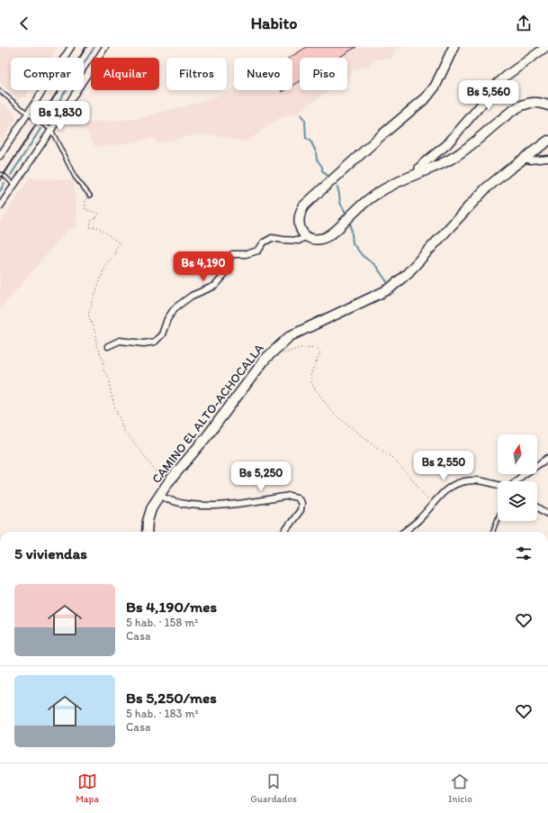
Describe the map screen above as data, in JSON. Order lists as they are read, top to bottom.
{
  "streets": {
    "main road": ["CAMINO EL ALTO-ACHOCALLA"]
  },
  "north": "top",
  "page": {
    "header": "Habito",
    "chip": [
      "Comprar",
      "Alquilar",
      "Filtros",
      "Nuevo",
      "Piso"
    ],
    "price": [
      "Bs 5,560",
      "Bs 1,830",
      "Bs 4,190",
      "Bs 2,550",
      "Bs 5,250"
    ],
    "heading": "5 viviendas",
    "list": [
      {
        "name": "Bs 4,190/mes",
        "note": "5 hab. · 158 m² · Casa"
      },
      {
        "name": "Bs 5,250/mes",
        "note": "5 hab. · 183 m² · Casa"
      }
    ],
    "tabs": ["Mapa", "Guardados", "Inicio"]
  }
}
